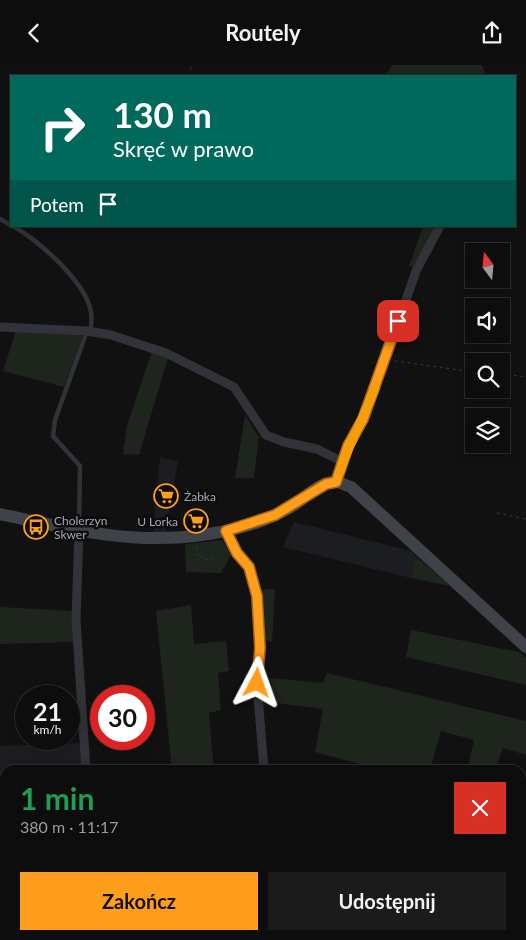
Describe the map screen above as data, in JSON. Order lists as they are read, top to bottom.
{
  "places": {
    "supermarket": ["Żabka", "U Lorka"],
    "bus stop": ["Cholerzyn Skwer"]
  },
  "north": "top",
  "page": {
    "header": "Routely",
    "turn": ["130 m", "Skręć w prawo"],
    "then": "Potem",
    "speed": "21 km/h",
    "limit": "30",
    "heading": ["1 min", "380 m · 11:17"],
    "buttons": ["Zakończ", "Udostępnij"]
  }
}
